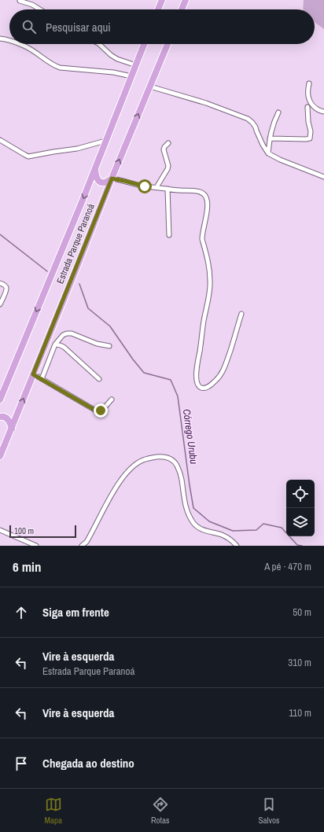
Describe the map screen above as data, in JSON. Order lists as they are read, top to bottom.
{
  "streets": {
    "main road": ["Estrada Parque Paranoá"]
  },
  "water": ["Córrego Urubu"],
  "scale_bar": "100 m",
  "page": {
    "search": "Pesquisar aqui",
    "scale": "100 m",
    "heading": ["6 min", "A pé · 470 m"],
    "list": [
      ["Siga em frente", "50 m"],
      ["Vire à esquerda", "Estrada Parque Paranoá", "310 m"],
      ["Vire à esquerda", "110 m"],
      "Chegada ao destino"
    ],
    "nav": ["Mapa", "Rotas", "Salvos"]
  }
}
